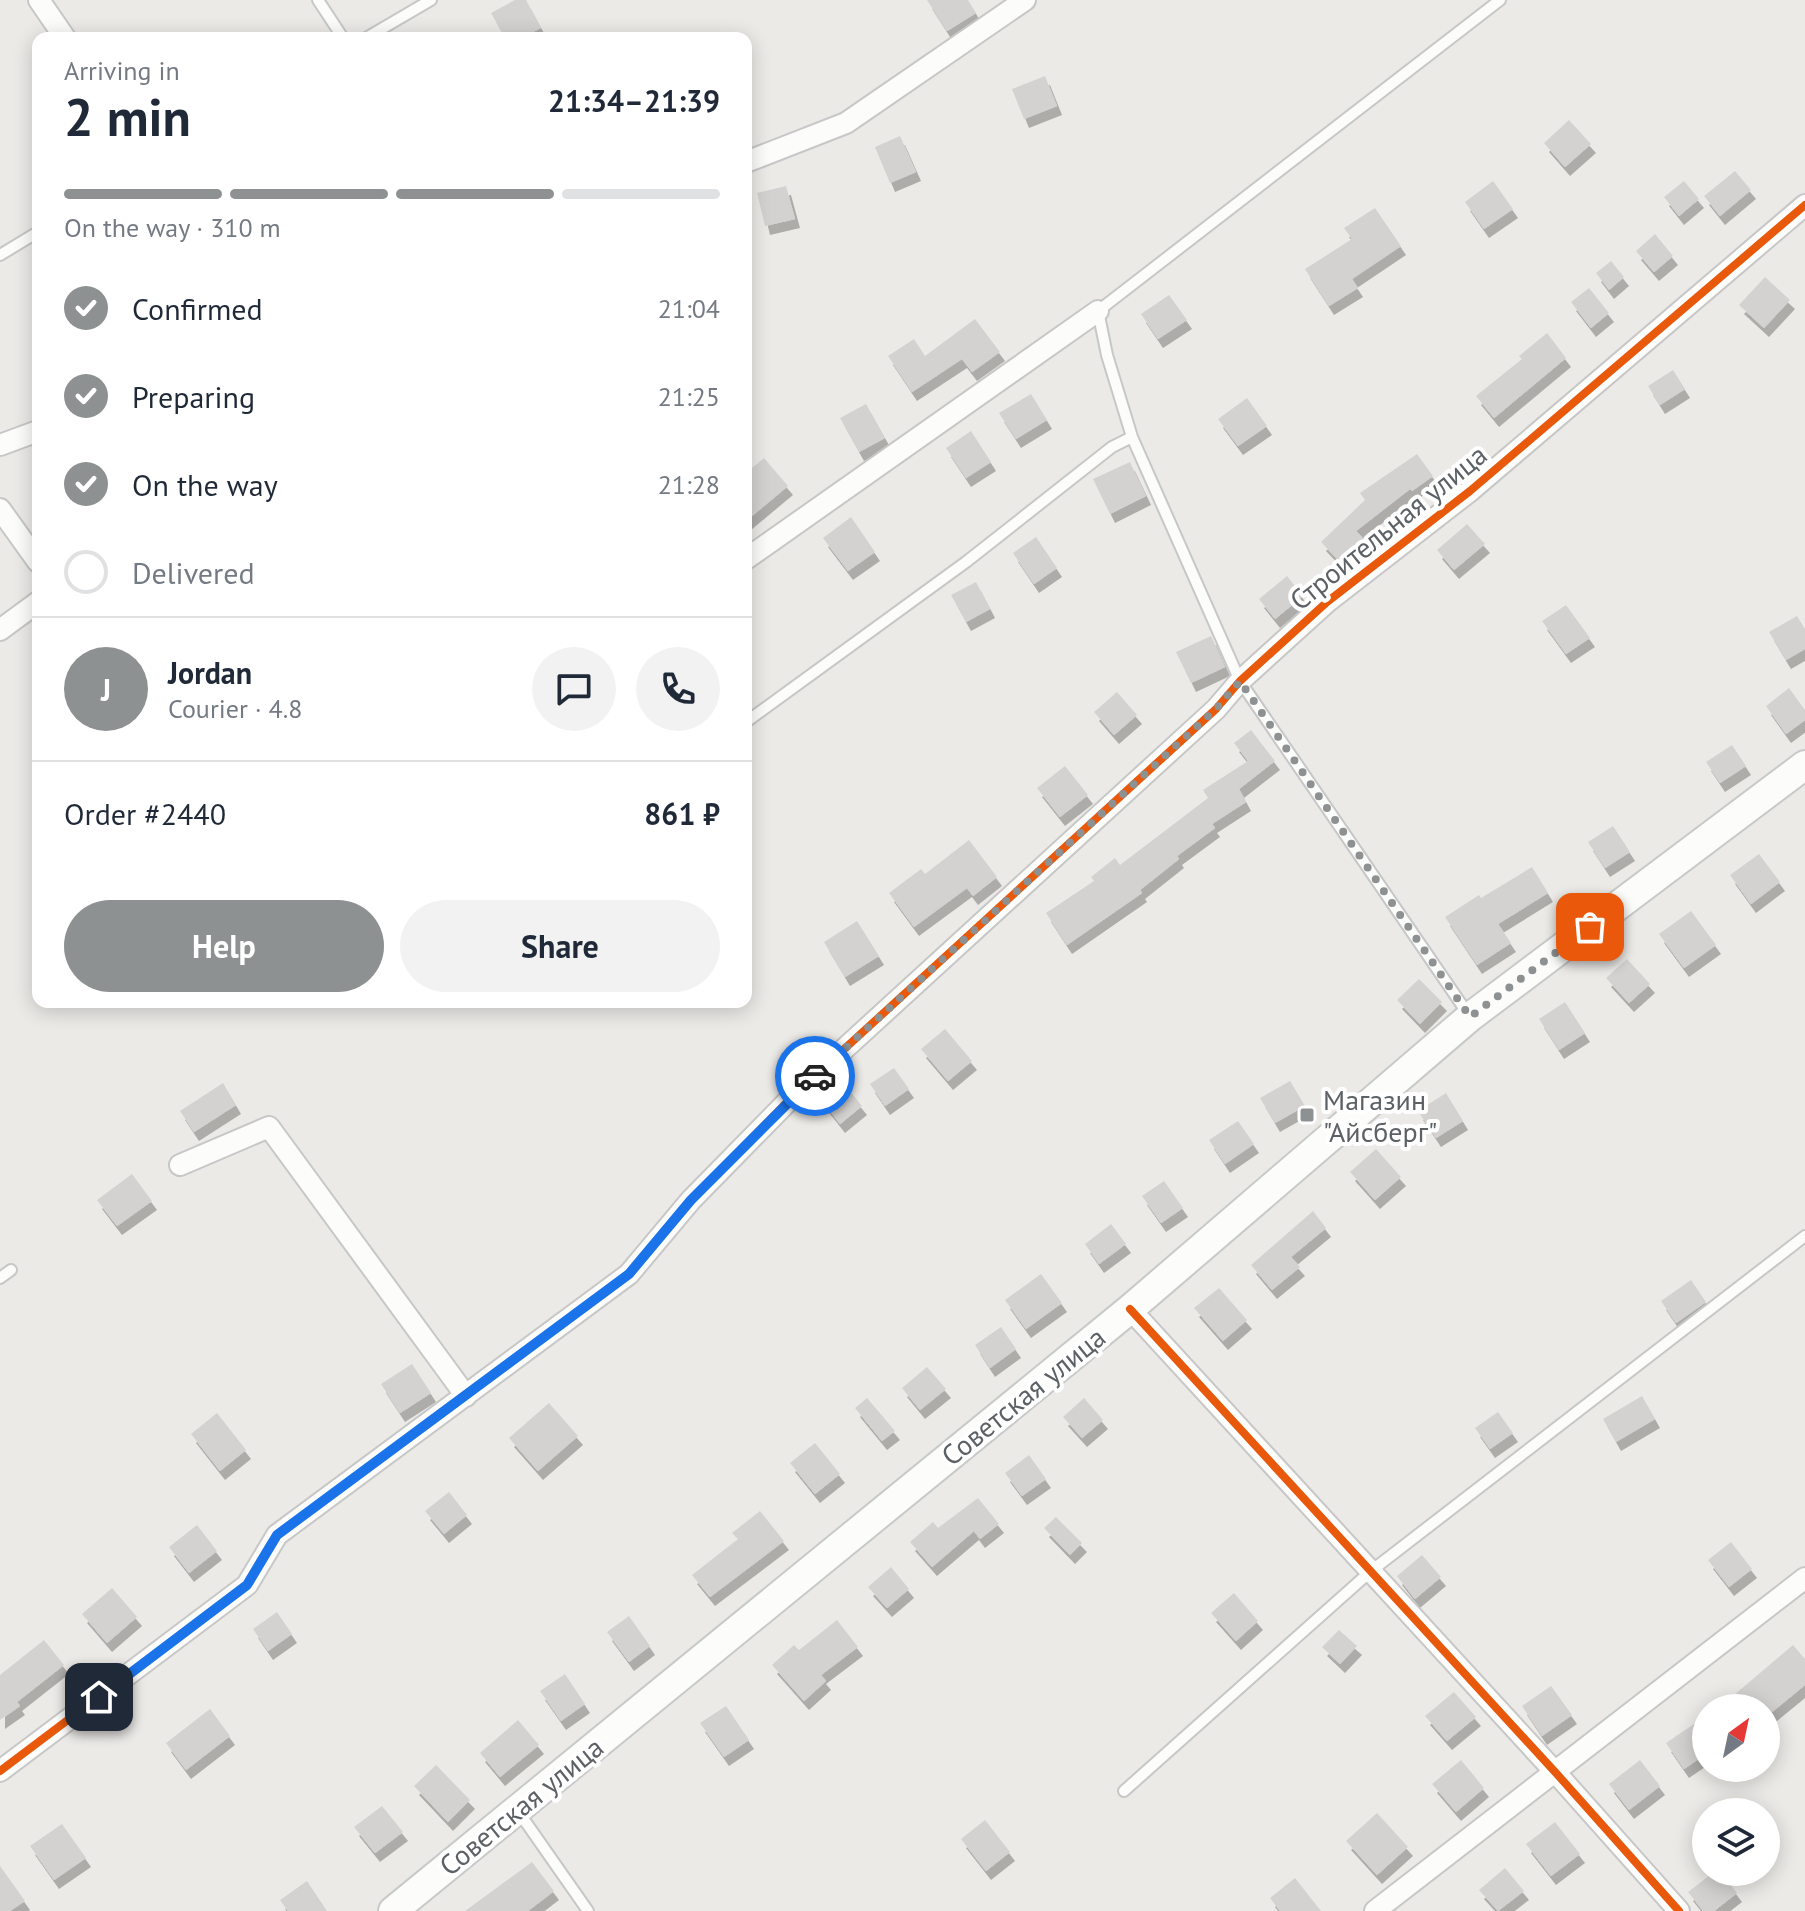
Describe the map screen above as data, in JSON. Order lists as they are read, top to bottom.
{
  "streets": {
    "main road": ["Советская улица"],
    "street": ["Строительная улица"]
  },
  "places": {
    "transit": ["Магазин \"Айсберг\""]
  },
  "north": "top right",
  "page": {
    "heading": ["2 min", "Arriving in", "21:34–21:39"],
    "panel": [
      "Jordan",
      "Courier · 4.8",
      "Order #2440",
      "861 ₽"
    ],
    "bar": "On the way · 310 m",
    "list": [
      ["Confirmed", "21:04"],
      ["Preparing", "21:25"],
      ["On the way", "21:28"],
      "Delivered"
    ],
    "round": "J",
    "buttons": ["Help", "Share"]
  }
}
